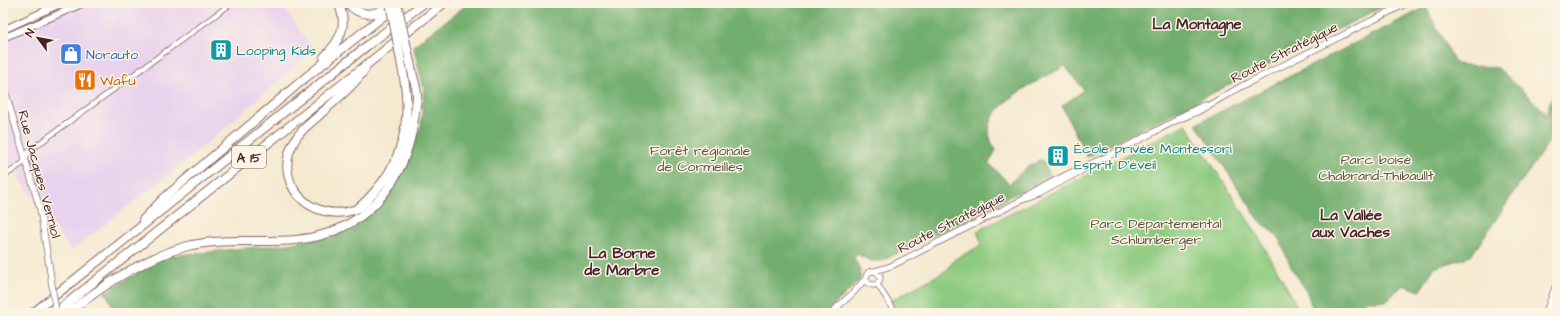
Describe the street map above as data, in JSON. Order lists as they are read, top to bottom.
{
  "streets": {
    "highway": ["A 15"],
    "street": ["Route Stratégique", "Rue Jacques Verniol"]
  },
  "crossings": [
    ["A 15", "Rue Jacques Verniol"]
  ],
  "districts": ["La Montagne", "La Vallée aux Vaches", "La Borne de Marbre"],
  "parks": ["Forêt régionale de Cormeilles", "Parc boisé Chabrand-Thibaullt", "Parc Départemental Schlumberger"],
  "places": {
    "building": ["Looping Kids", "École privée Montessori Esprit D'éveil"],
    "shop": ["Norauto"],
    "restaurant": ["Wafu"]
  },
  "north": "top left"
}
